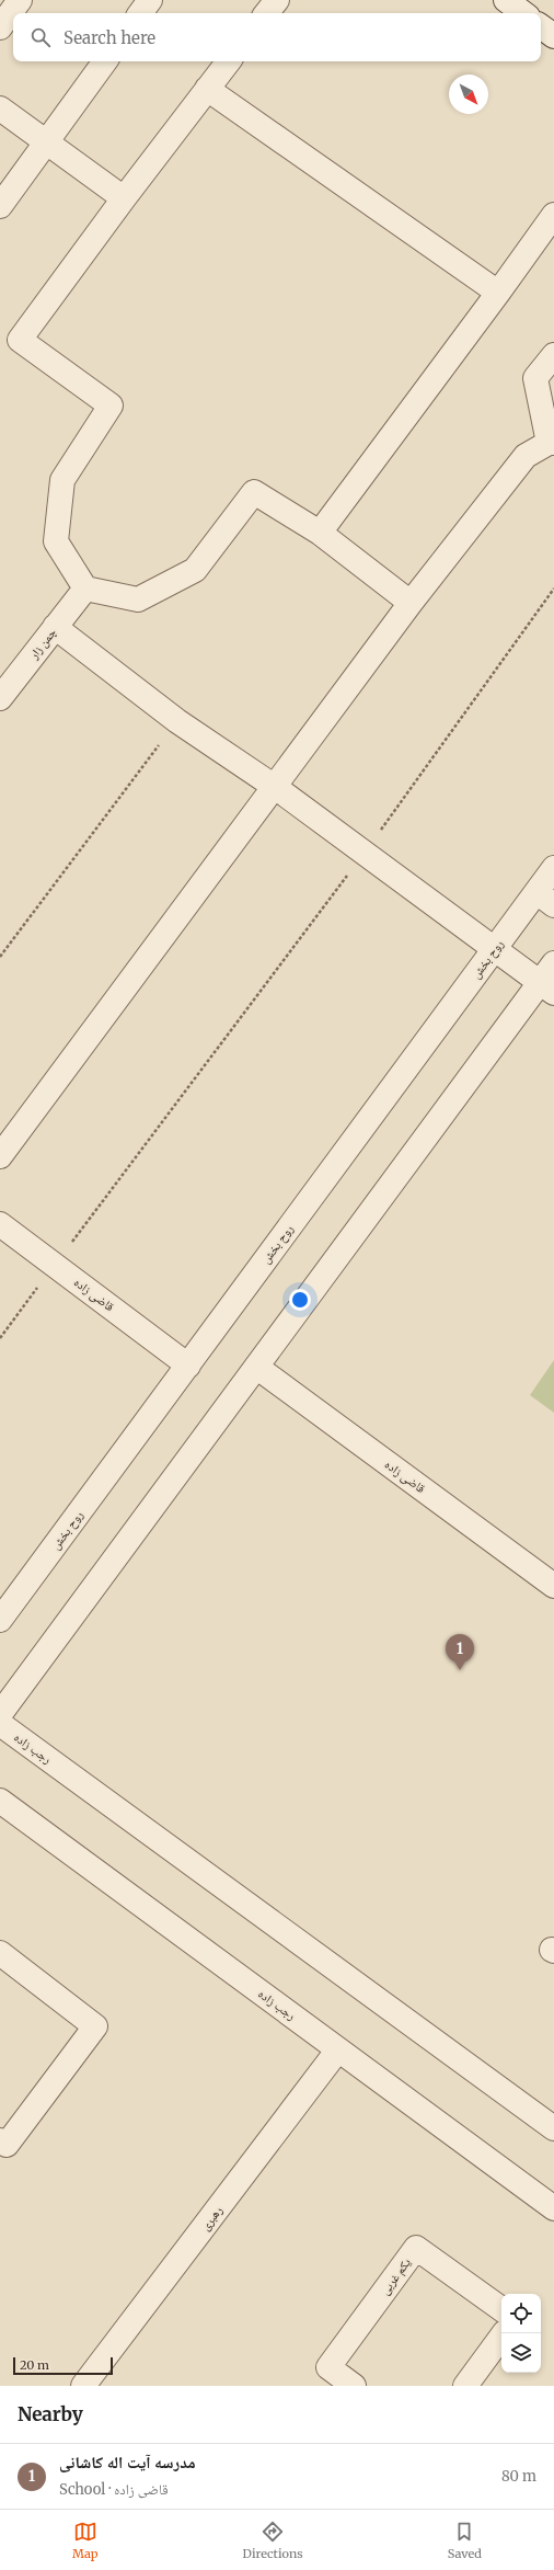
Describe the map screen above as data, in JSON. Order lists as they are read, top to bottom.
{
  "streets": {
    "street": [
      "چمن زار",
      "روح بخش",
      "قاضی زاده",
      "رجب زاده",
      "رهبری",
      "یکم غربی"
    ]
  },
  "crossings": [
    ["روح بخش", "قاضی زاده"],
    ["رجب زاده", "رهبری"]
  ],
  "scale_bar": "20 m",
  "north": "bottom right",
  "page": {
    "search": "Search here",
    "pins": "1",
    "scale": "20 m",
    "heading": "Nearby",
    "list": [
      {
        "mark": "1",
        "name": "مدرسه آیت اله کاشانی",
        "note": "School · قاضی زاده",
        "value": "80 m"
      }
    ],
    "nav": ["Map", "Directions", "Saved"]
  }
}
